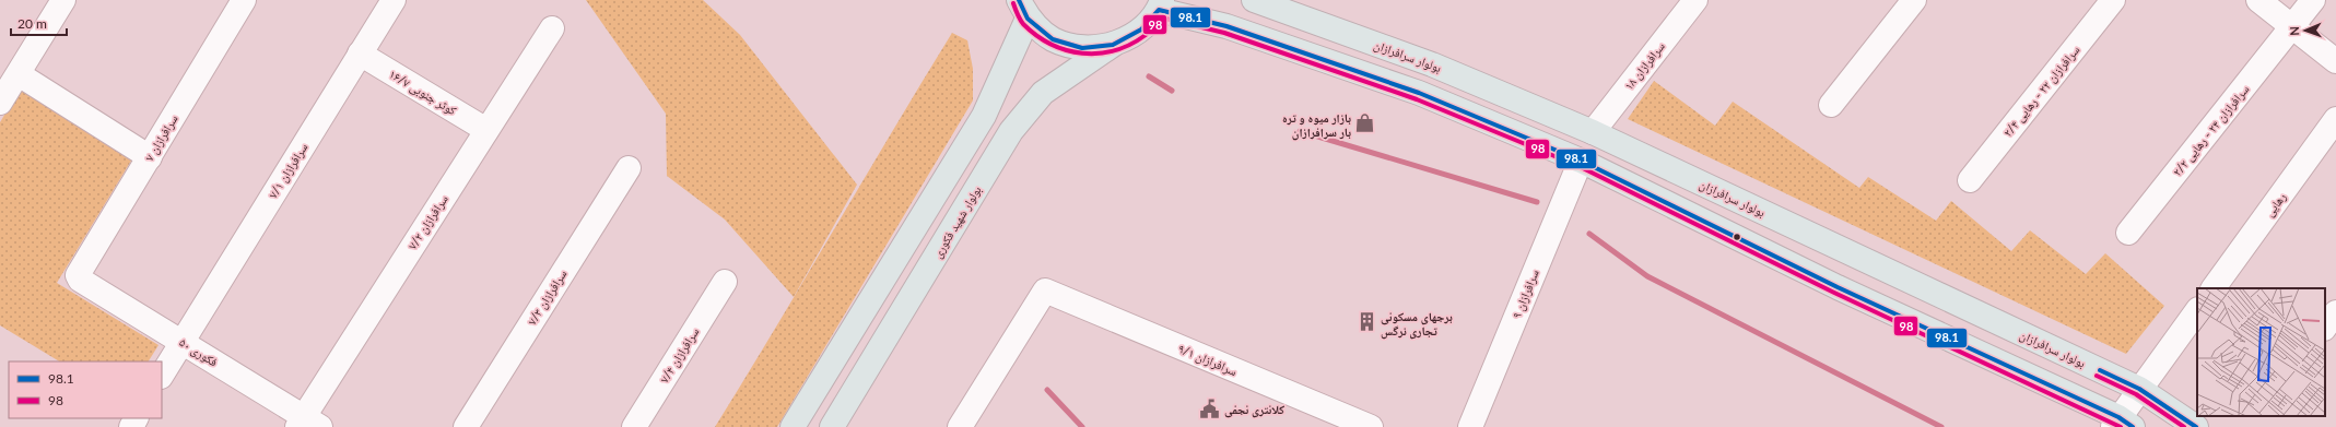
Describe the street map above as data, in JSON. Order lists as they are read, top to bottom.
{
  "streets": {
    "main road": ["بولوار سرافرازان", "بولوار شهید فکوری"],
    "street": [
      "سرافرازان ۱۸",
      "سرافرازان ۲۲ - رهایی ۲/۴",
      "کوثر جنوبی ۱۶/۷",
      "سرافرازان ۲۴ - رهایی ۲/۲",
      "سرافرازان ۷",
      "سرافرازان ۷/۱",
      "رهایی",
      "سرافرازان ۷/۲",
      "سرافرازان ۹",
      "سرافرازان ۷/۳",
      "فکوری ۵۰",
      "سرافرازان ۷/۴",
      "سرافرازان ۹/۱"
    ]
  },
  "crossings": [
    ["بولوار سرافرازان", "سرافرازان ۱۸"],
    ["کوثر جنوبی ۱۶/۷", "سرافرازان ۷/۱"],
    ["کوثر جنوبی ۱۶/۷", "سرافرازان ۷/۲"],
    ["سرافرازان ۷", "فکوری ۵۰"],
    ["سرافرازان ۷/۱", "فکوری ۵۰"],
    ["سرافرازان ۷/۲", "فکوری ۵۰"]
  ],
  "places": {
    "shop": ["بازار میوه و تره بار سرافرازان"],
    "building": ["برجهای مسکونی تجاری نرگس"],
    "public building": ["کلانتری نجفی"]
  },
  "lines": ["transit line 98.1", "transit line 98"],
  "legend": ["98.1", "98"],
  "scale_bar": "20 m",
  "north": "left"
}
